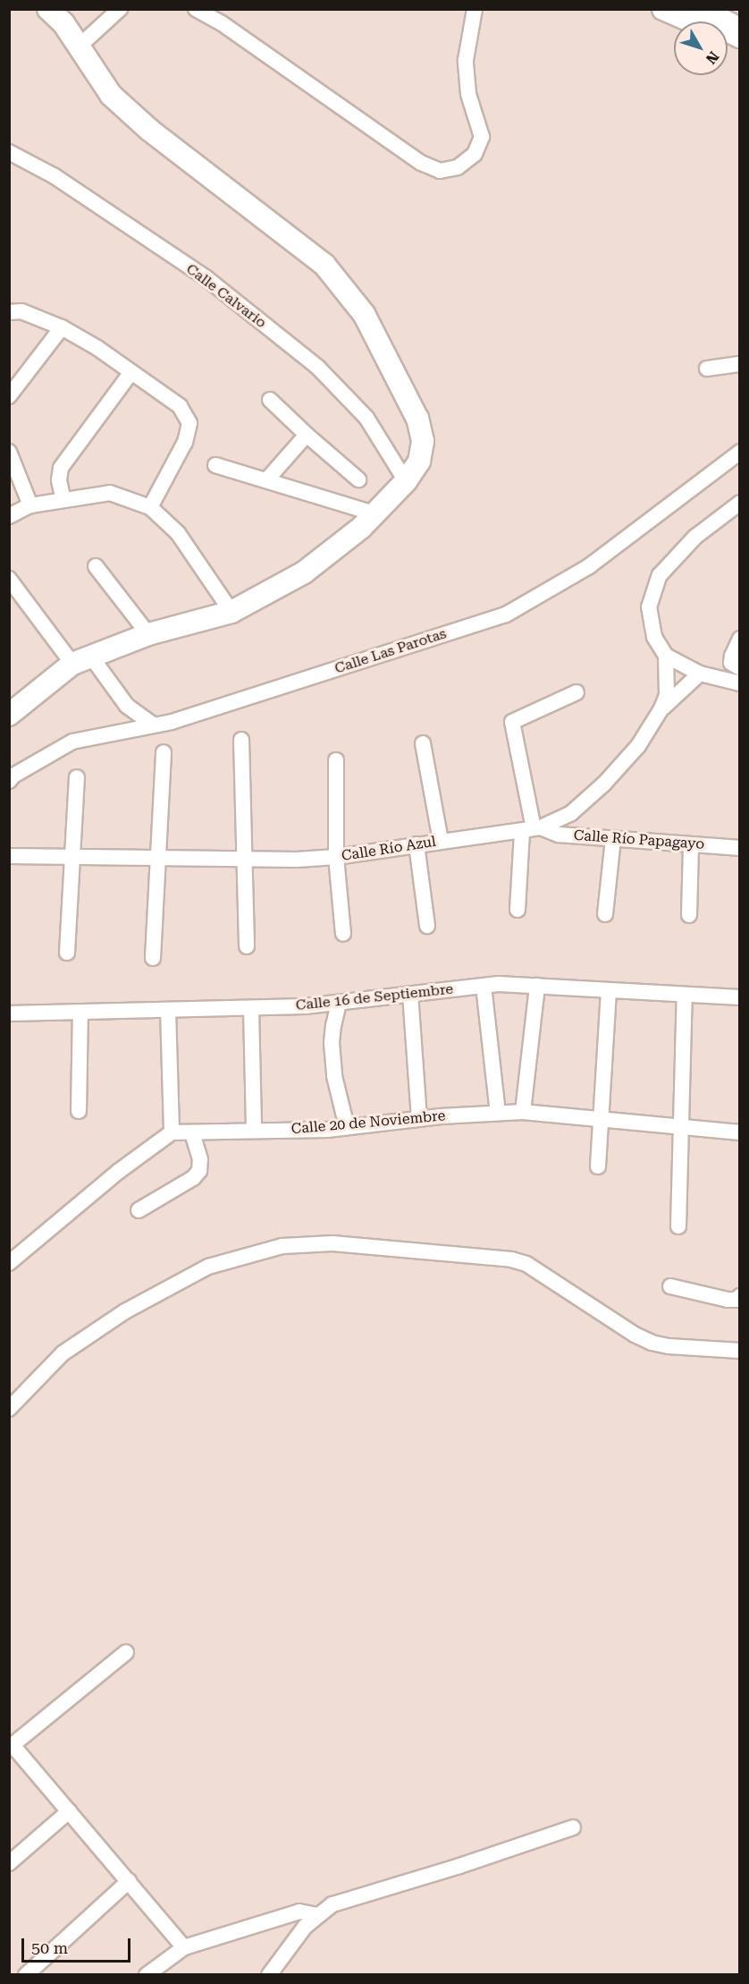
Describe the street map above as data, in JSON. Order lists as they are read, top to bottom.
{
  "streets": {
    "street": [
      "Calle Calvario",
      "Calle Las Parotas",
      "Calle Río Papagayo",
      "Calle Río Azul",
      "Calle 16 de Septiembre",
      "Calle 20 de Noviembre"
    ]
  },
  "crossings": [
    ["Calle Río Papagayo", "Calle Río Azul"]
  ],
  "scale_bar": "50 m",
  "north": "bottom right"
}
